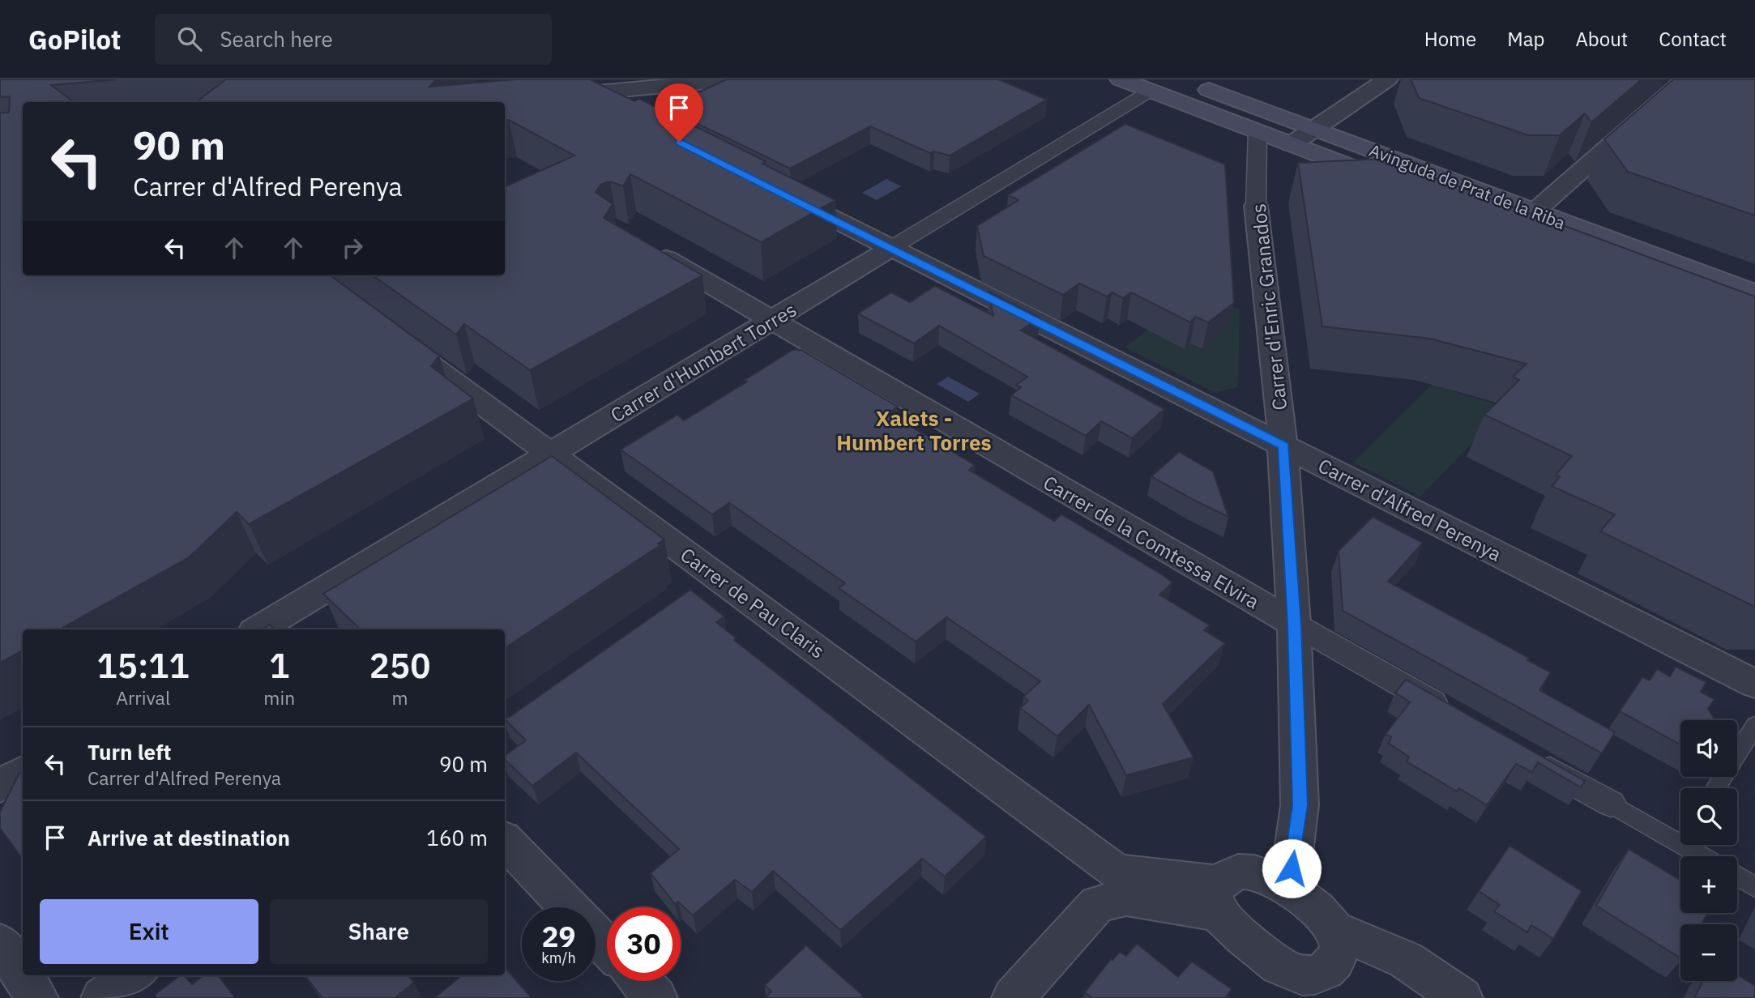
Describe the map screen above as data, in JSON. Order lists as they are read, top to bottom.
{
  "streets": {
    "main road": ["Avinguda de Prat de la Riba"],
    "street": [
      "Carrer d'Enric Granados",
      "Carrer d'Humbert Torres",
      "Carrer d'Alfred Perenya",
      "Carrer de la Comtessa Elvira",
      "Carrer de Pau Claris"
    ]
  },
  "crossings": [
    ["Avinguda de Prat de la Riba", "Carrer d'Enric Granados"],
    ["Avinguda de Prat de la Riba", "Carrer d'Humbert Torres"],
    ["Carrer d'Enric Granados", "Carrer d'Alfred Perenya"],
    ["Carrer d'Enric Granados", "Carrer de la Comtessa Elvira"],
    ["Carrer d'Humbert Torres", "Carrer d'Alfred Perenya"],
    ["Carrer d'Humbert Torres", "Carrer de la Comtessa Elvira"],
    ["Carrer d'Humbert Torres", "Carrer de Pau Claris"]
  ],
  "districts": ["Xalets - Humbert Torres"],
  "page": {
    "header": "GoPilot",
    "search": "Search here",
    "nav": [
      "Home",
      "Map",
      "About",
      "Contact"
    ],
    "turn": ["90 m", "Carrer d'Alfred Perenya"],
    "eta": [
      "15:11",
      "Arrival",
      "1",
      "min",
      "250",
      "m"
    ],
    "map_buttons": ["+", "−"],
    "list": [
      {
        "name": "Turn left",
        "note": "Carrer d'Alfred Perenya",
        "value": "90 m"
      },
      {
        "name": "Arrive at destination",
        "value": "160 m"
      }
    ],
    "buttons": ["Exit", "Share"],
    "speed": "29 km/h",
    "limit": "30"
  }
}
